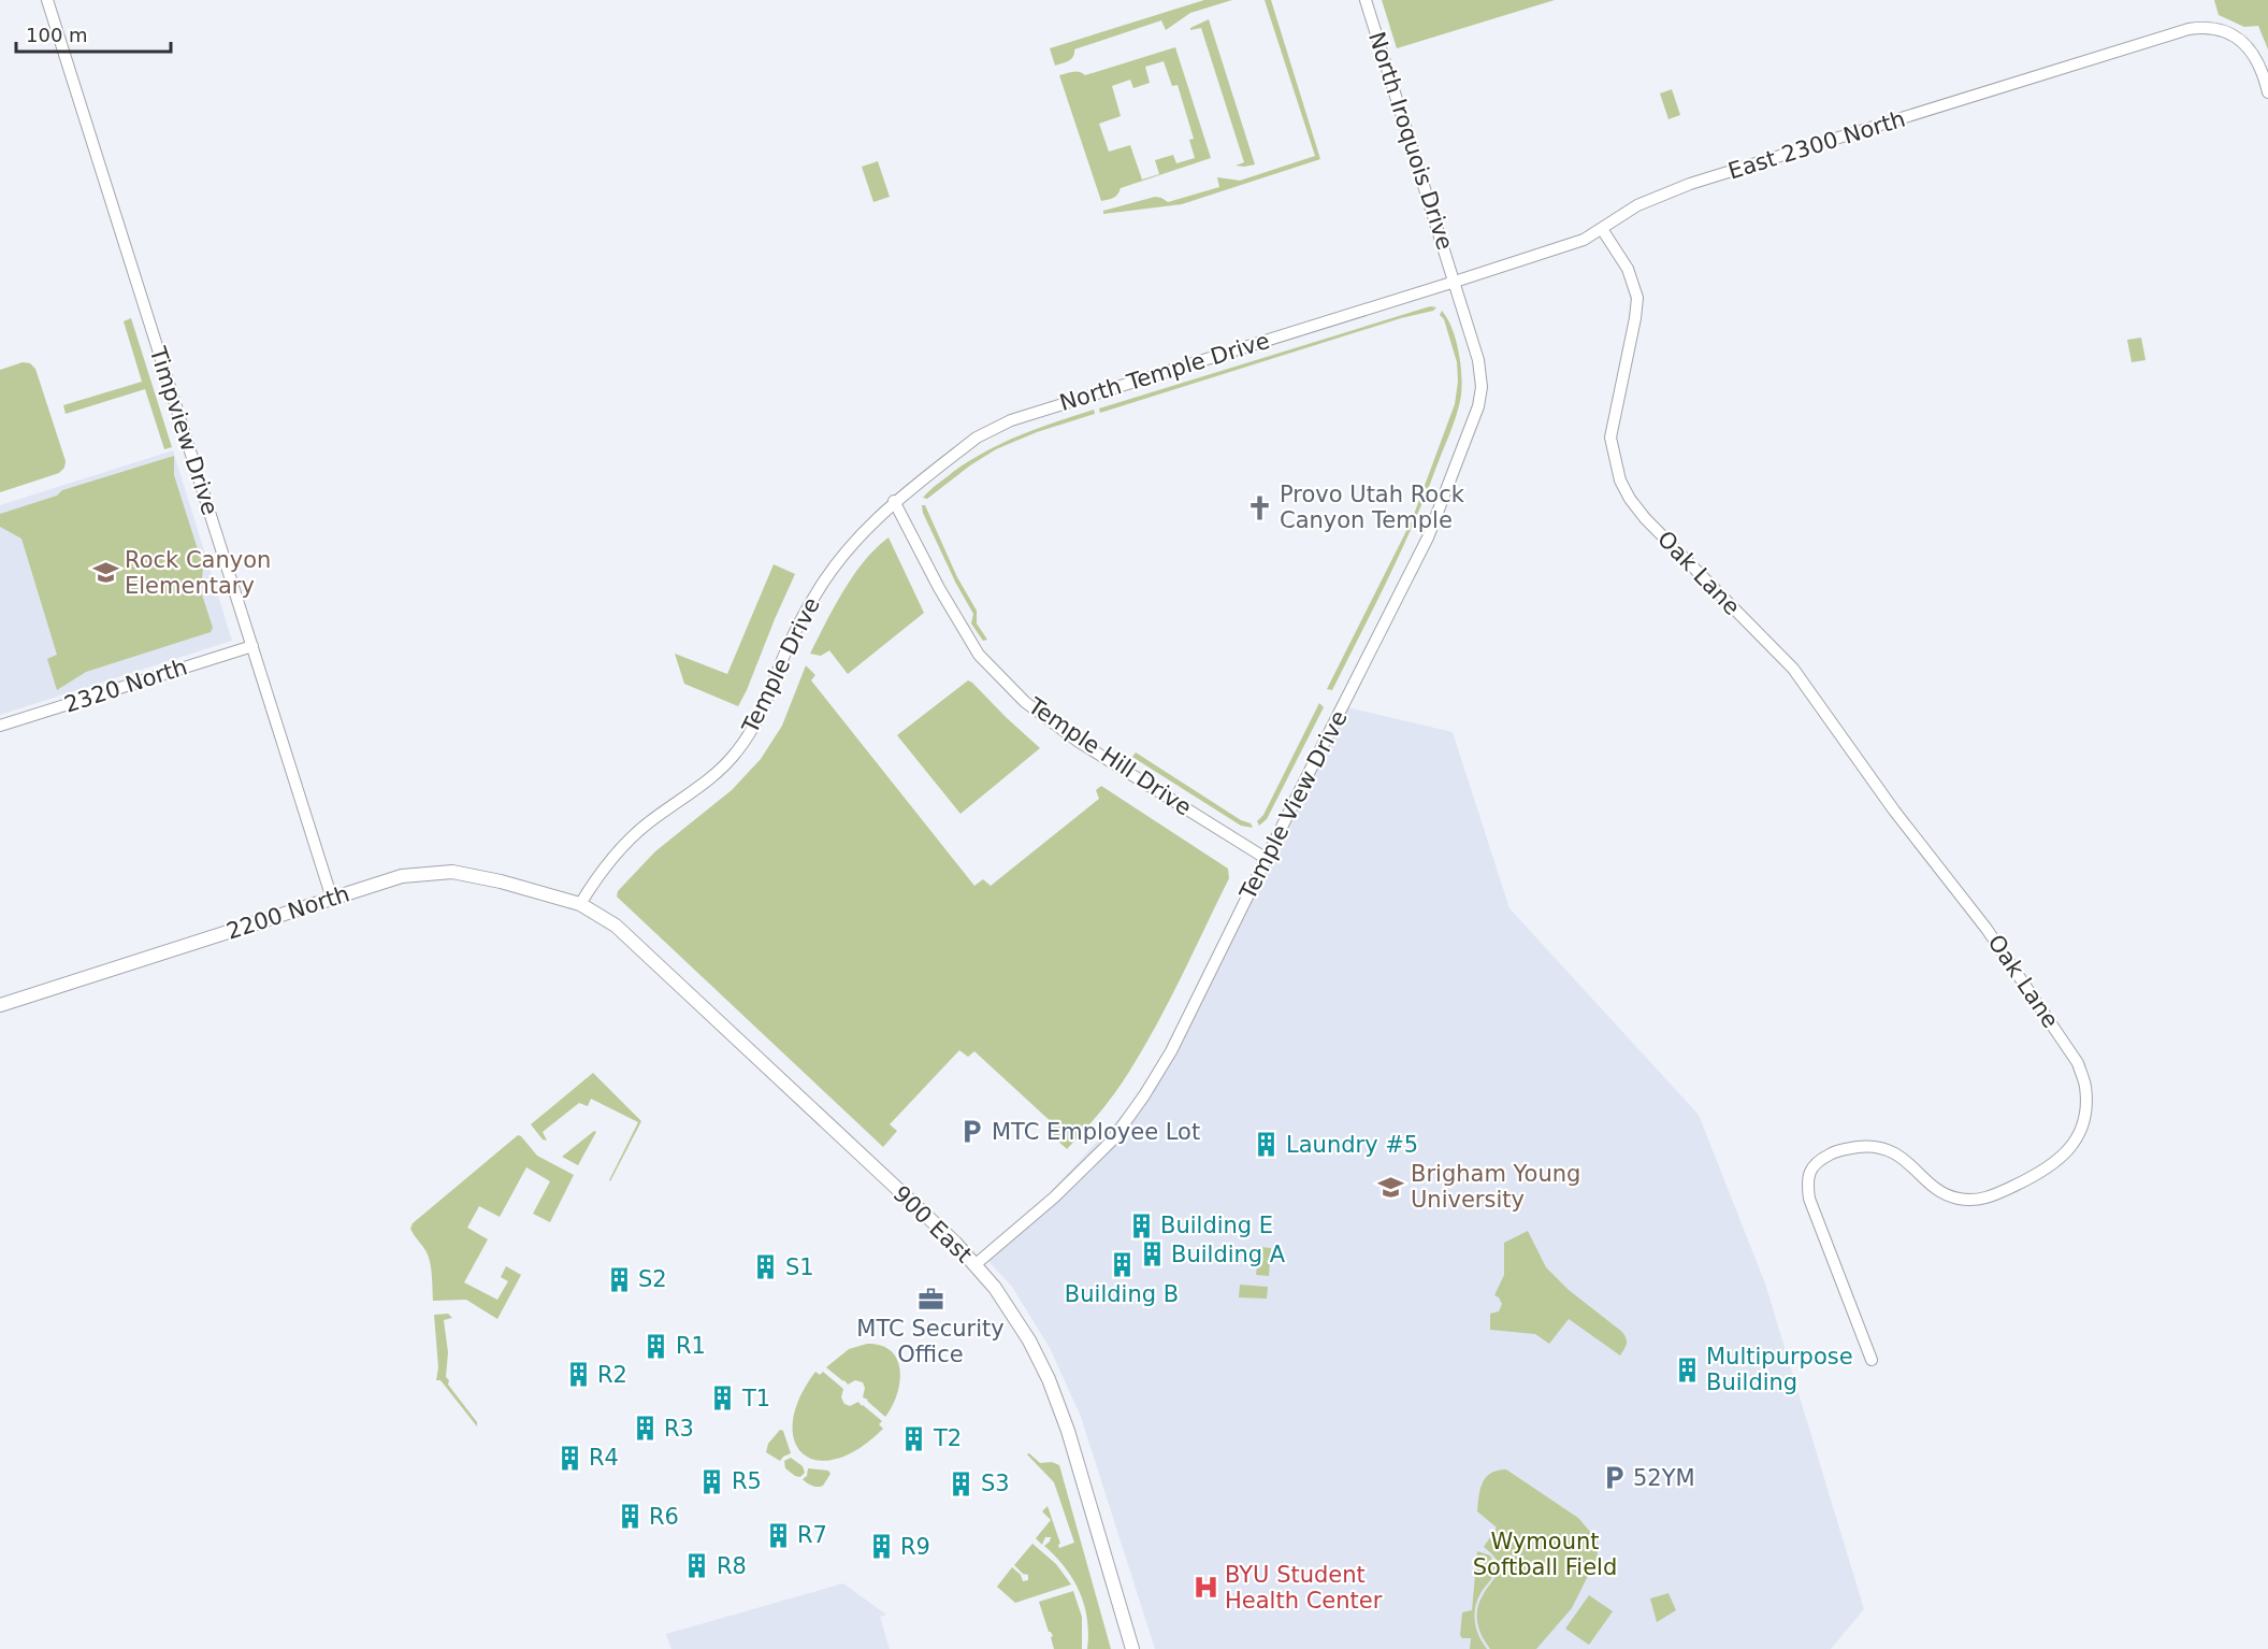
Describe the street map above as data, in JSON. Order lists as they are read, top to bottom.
{
  "streets": {
    "main road": ["2200 North", "900 East"],
    "street": [
      "North Iroquois Drive",
      "East 2300 North",
      "North Temple Drive",
      "Timpview Drive",
      "Oak Lane",
      "Temple Drive",
      "2320 North",
      "Temple Hill Drive",
      "Temple View Drive"
    ]
  },
  "crossings": [
    ["North Iroquois Drive", "East 2300 North"],
    ["North Iroquois Drive", "North Temple Drive"],
    ["North Iroquois Drive", "Temple View Drive"],
    ["East 2300 North", "North Temple Drive"],
    ["East 2300 North", "Oak Lane"],
    ["East 2300 North", "Temple View Drive"],
    ["North Temple Drive", "Temple Drive"],
    ["North Temple Drive", "Temple Hill Drive"],
    ["North Temple Drive", "Temple View Drive"],
    ["Timpview Drive", "2320 North"],
    ["Timpview Drive", "2200 North"],
    ["Temple Drive", "Temple Hill Drive"],
    ["Temple Drive", "2200 North"],
    ["Temple Drive", "900 East"],
    ["Temple Hill Drive", "Temple View Drive"],
    ["Temple View Drive", "900 East"],
    ["2200 North", "900 East"]
  ],
  "parks": ["Wymount Softball Field"],
  "places": {
    "church": ["Provo Utah Rock Canyon Temple"],
    "school or university": ["Rock Canyon Elementary", "Brigham Young University"],
    "parking": ["MTC Employee Lot", "52YM"],
    "building": [
      "Laundry #5",
      "Building E",
      "Building A",
      "Building B",
      "S1",
      "S2",
      "R1",
      "Multipurpose Building",
      "R2",
      "T1",
      "R3",
      "T2",
      "R4",
      "R5",
      "S3",
      "R6",
      "R7",
      "R9",
      "R8"
    ],
    "office": ["MTC Security Office"],
    "hospital": ["BYU Student Health Center"]
  },
  "scale_bar": "100 m"
}
